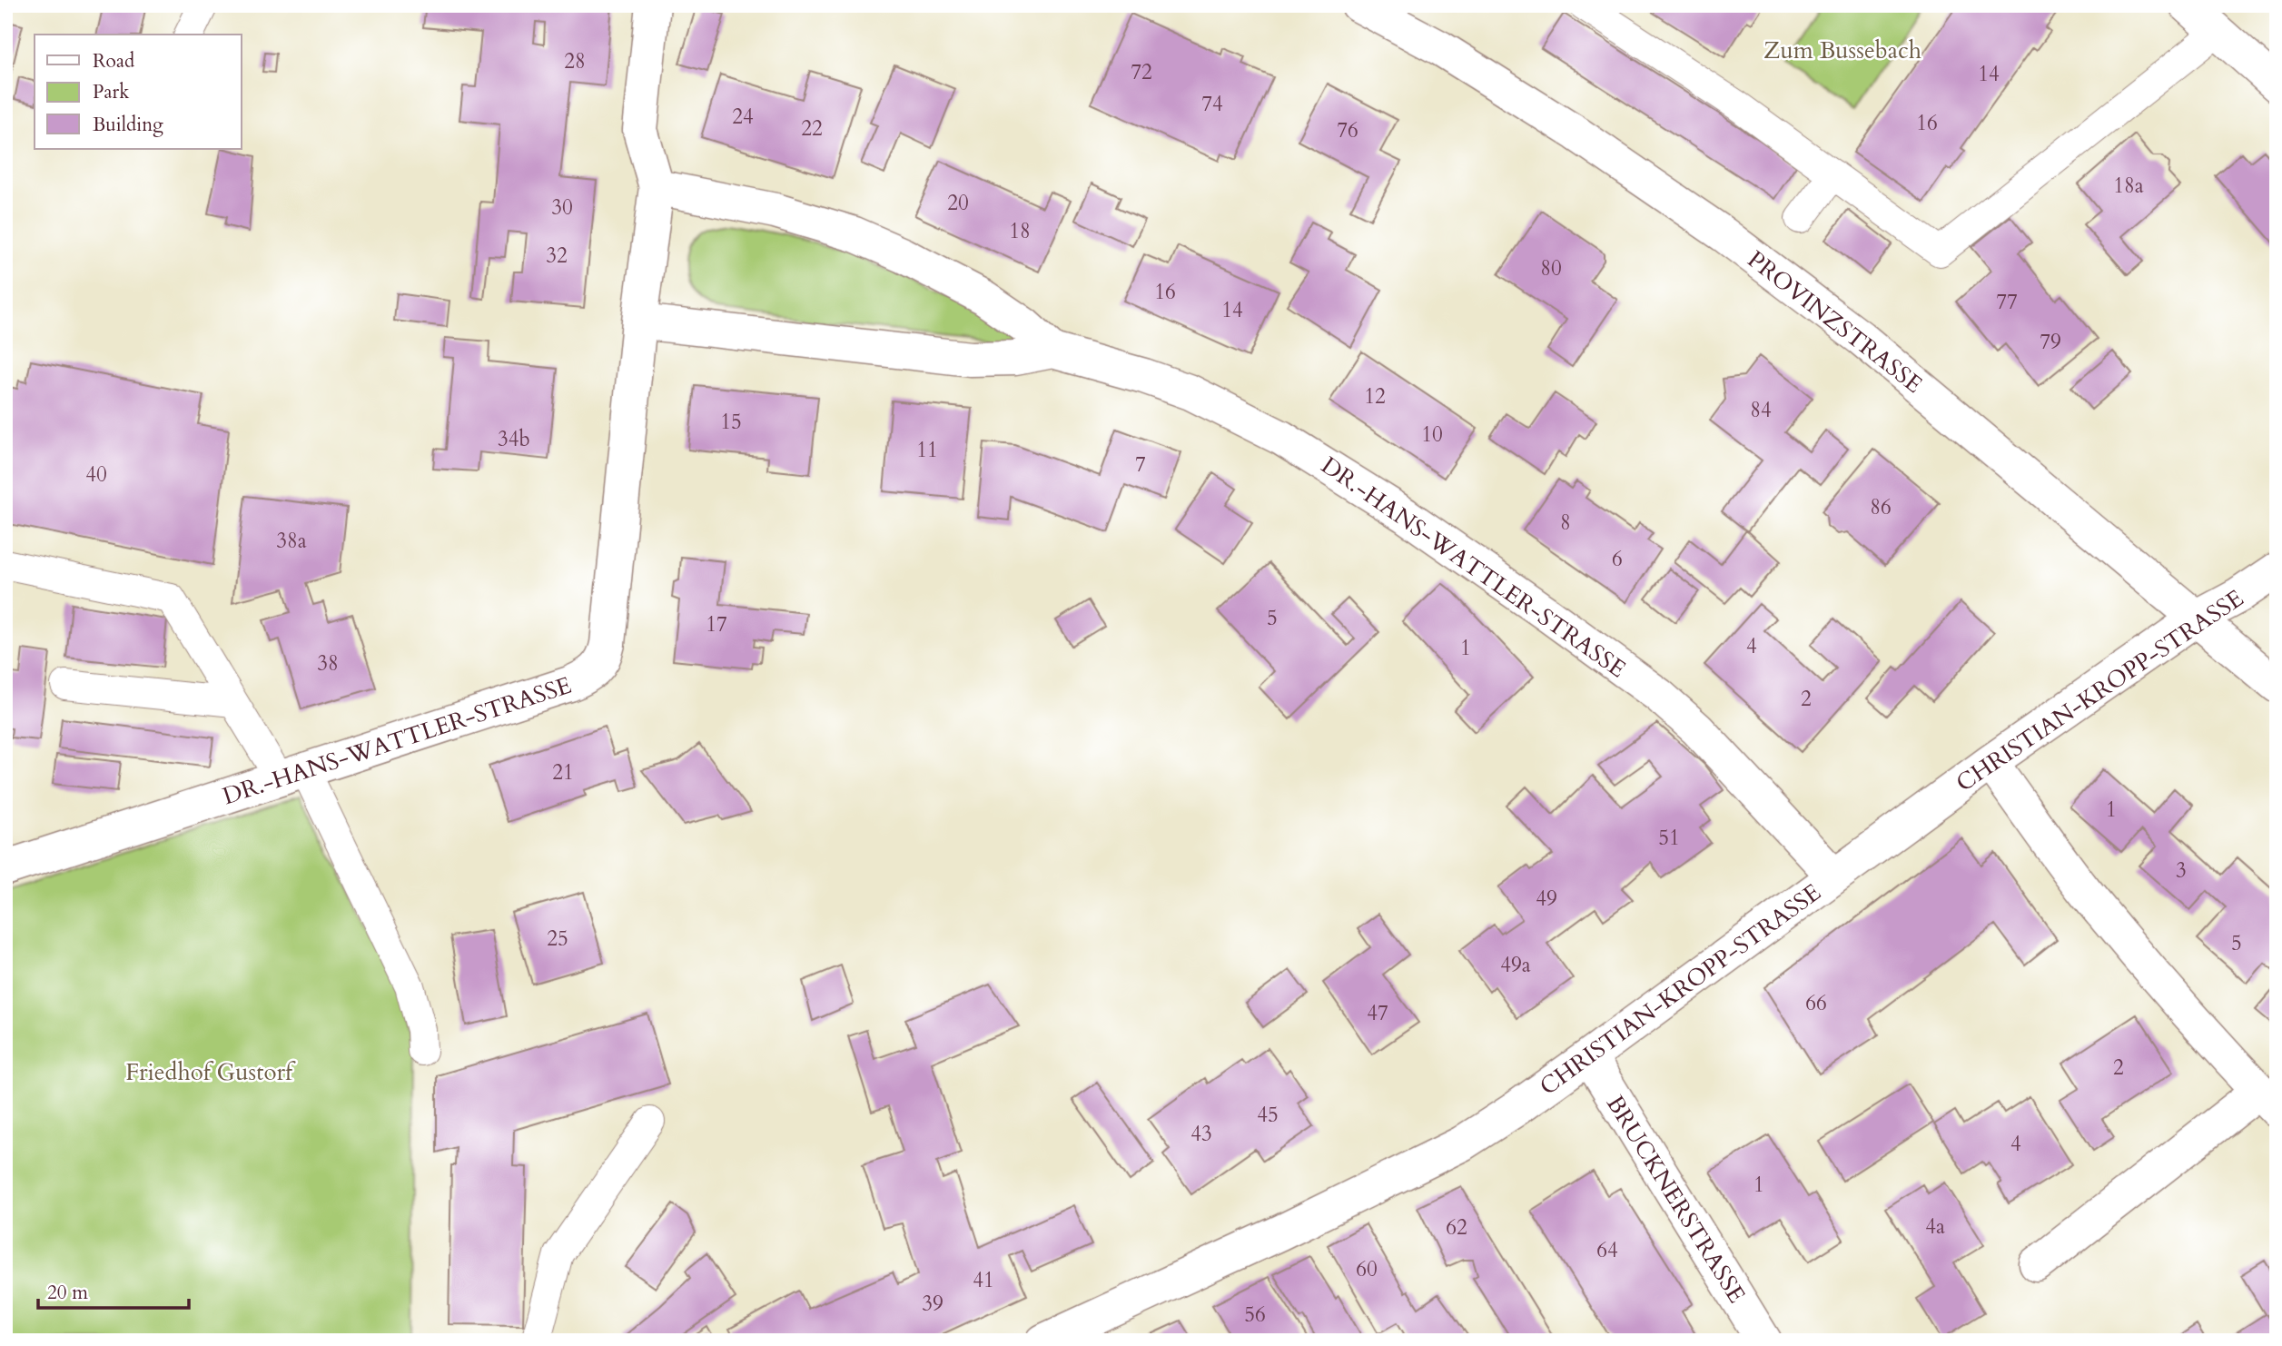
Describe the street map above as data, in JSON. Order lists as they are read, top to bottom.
{
  "streets": {
    "street": [
      "PROVINZSTRASSE",
      "DR.-HANS-WATTLER-STRASSE",
      "CHRISTIAN-KROPP-STRASSE",
      "BRUCKNERSTRASSE"
    ]
  },
  "crossings": [
    ["PROVINZSTRASSE", "CHRISTIAN-KROPP-STRASSE"],
    ["DR.-HANS-WATTLER-STRASSE", "CHRISTIAN-KROPP-STRASSE"],
    ["CHRISTIAN-KROPP-STRASSE", "BRUCKNERSTRASSE"]
  ],
  "parks": ["Zum Bussebach", "Friedhof Gustorf"],
  "house_numbers": [
    "28",
    "72",
    "14",
    "74",
    "24",
    "16",
    "22",
    "76",
    "18a",
    "20",
    "30",
    "18",
    "32",
    "80",
    "16",
    "77",
    "14",
    "79",
    "12",
    "84",
    "15",
    "10",
    "34b",
    "11",
    "7",
    "40",
    "86",
    "8",
    "38a",
    "6",
    "5",
    "17",
    "4",
    "1",
    "38",
    "2",
    "21",
    "1",
    "51",
    "3",
    "49",
    "25",
    "5",
    "49a",
    "66",
    "47",
    "2",
    "45",
    "43",
    "4",
    "1",
    "4a",
    "62",
    "64",
    "60",
    "41",
    "39",
    "56"
  ],
  "legend": ["Road", "Park", "Building"],
  "scale_bar": "20 m"
}
